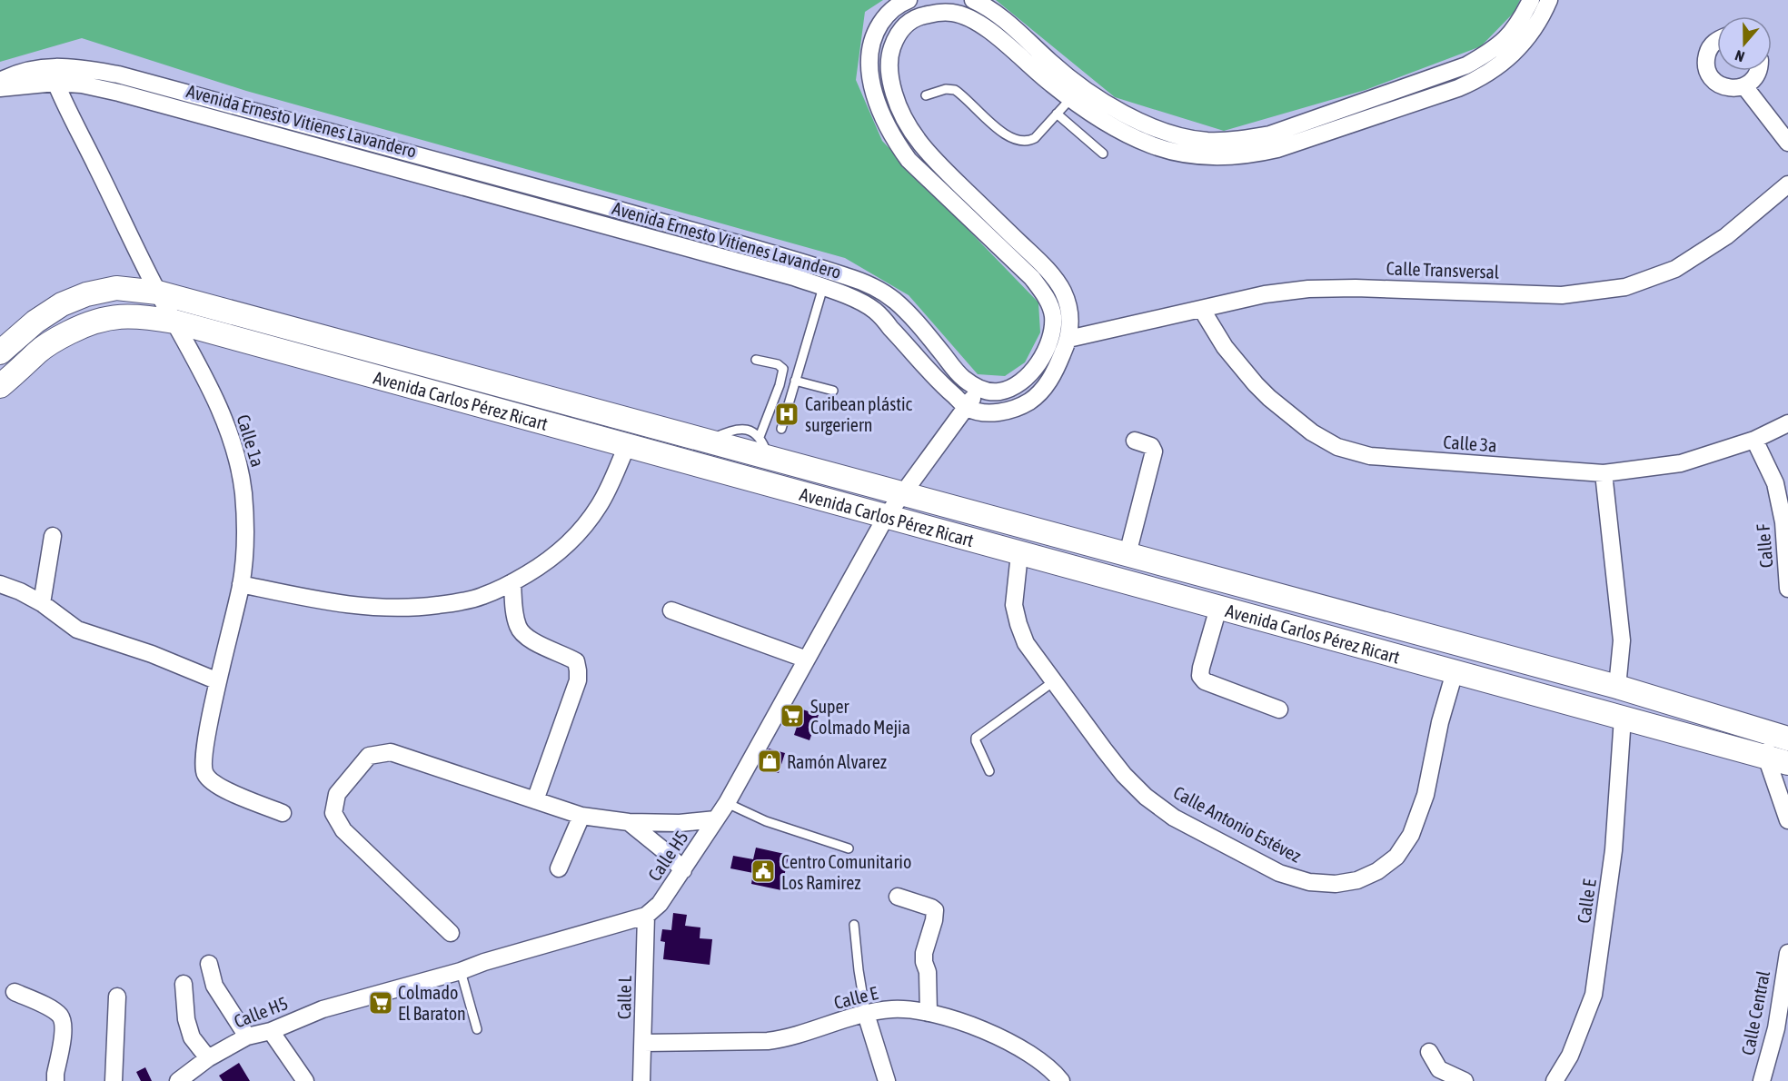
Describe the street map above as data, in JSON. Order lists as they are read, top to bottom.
{
  "streets": {
    "main road": ["Avenida Carlos Pérez Ricart"],
    "street": [
      "Avenida Ernesto Vitienes Lavandero",
      "Calle Transversal",
      "Calle 1a",
      "Calle 3a",
      "Calle F",
      "Calle Antonio Estévez",
      "Calle H5",
      "Calle E",
      "Calle L",
      "Calle Central"
    ]
  },
  "crossings": [
    ["Avenida Ernesto Vitienes Lavandero", "Calle Transversal"],
    ["Avenida Ernesto Vitienes Lavandero", "Calle 1a"],
    ["Avenida Ernesto Vitienes Lavandero", "Calle H5"],
    ["Calle Transversal", "Calle 3a"],
    ["Avenida Carlos Pérez Ricart", "Calle 1a"],
    ["Avenida Carlos Pérez Ricart", "Calle Antonio Estévez"],
    ["Avenida Carlos Pérez Ricart", "Calle H5"],
    ["Avenida Carlos Pérez Ricart", "Calle E"],
    ["Calle 3a", "Calle F"],
    ["Calle H5", "Calle L"],
    ["Calle E", "Calle L"]
  ],
  "places": {
    "hospital": ["Caribean plástic surgeriern"],
    "supermarket": ["Super Colmado Mejia", "Colmado El Baraton"],
    "shop": ["Ramón Alvarez"],
    "public building": ["Centro Comunitario Los Ramirez"]
  },
  "north": "bottom"
}
